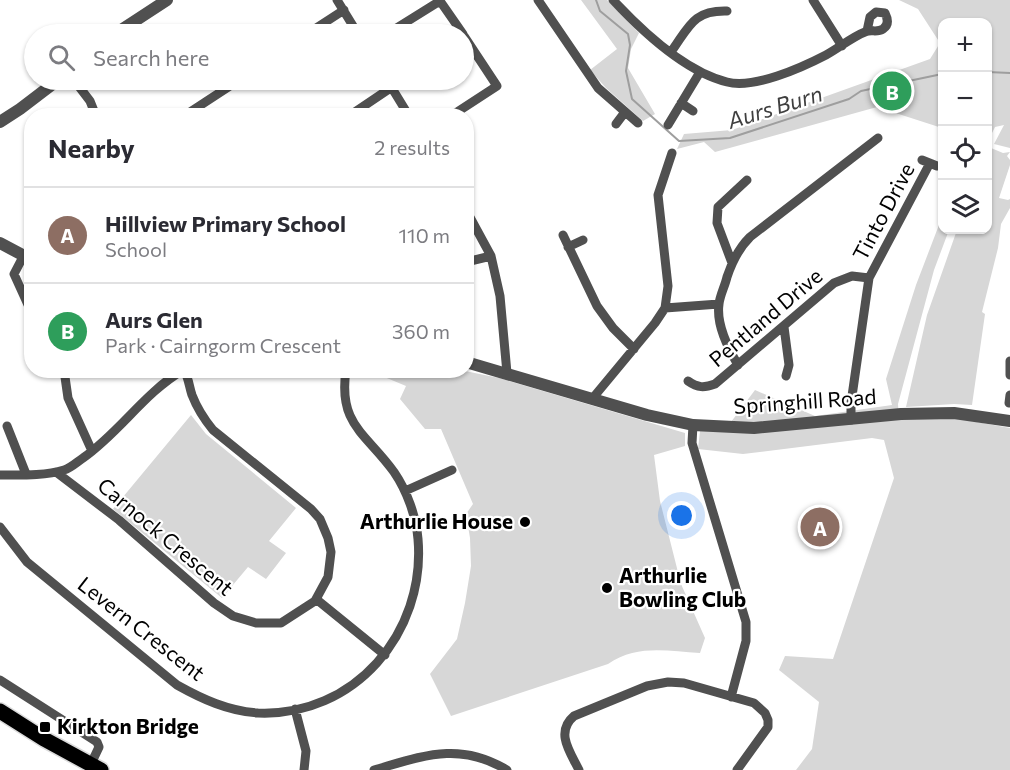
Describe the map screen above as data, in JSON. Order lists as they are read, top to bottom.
{
  "streets": {
    "street": [
      "Tinto Drive",
      "Pentland Drive",
      "Springhill Road",
      "Carnock Crescent",
      "Levern Crescent"
    ]
  },
  "crossings": [
    ["Tinto Drive", "Pentland Drive"],
    ["Tinto Drive", "Springhill Road"]
  ],
  "water": ["Aurs Burn"],
  "places": {
    "other": ["Arthurlie House", "Arthurlie Bowling Club"],
    "transit": ["Kirkton Bridge"]
  },
  "page": {
    "map_buttons": ["+", "−"],
    "search": "Search here",
    "pins": ["B", "A"],
    "heading": ["Nearby", "2 results"],
    "list": [
      {
        "mark": "A",
        "name": "Hillview Primary School",
        "note": "School",
        "value": "110 m"
      },
      {
        "mark": "B",
        "name": "Aurs Glen",
        "note": "Park · Cairngorm Crescent",
        "value": "360 m"
      }
    ]
  }
}
